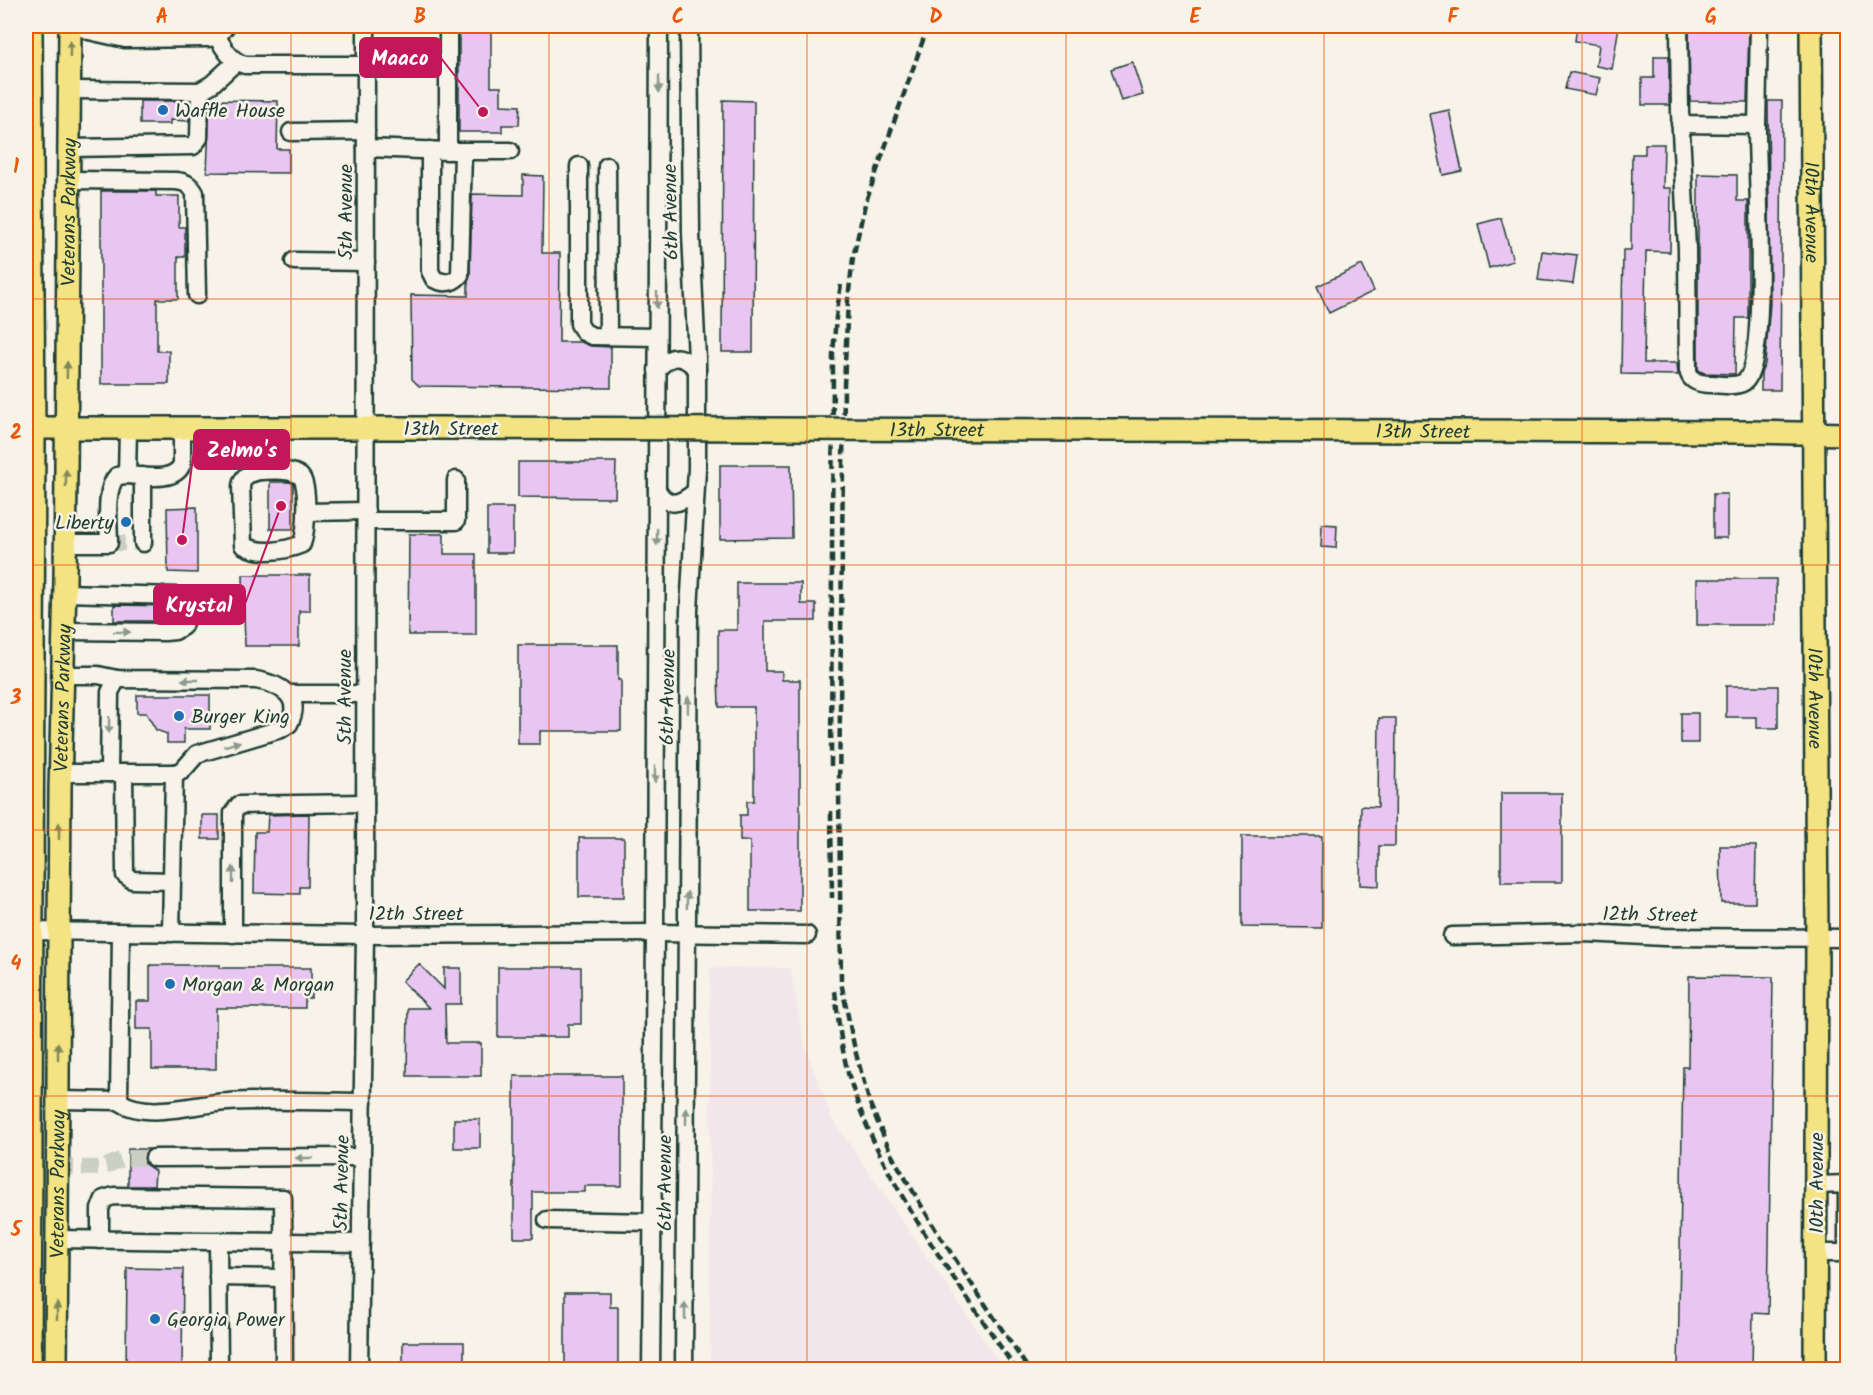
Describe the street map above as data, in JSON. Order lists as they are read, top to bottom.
{
  "streets": {
    "main road": ["Veterans Parkway", "10th Avenue", "13th Street"],
    "street": ["5th Avenue", "6th Avenue", "12th Street"]
  },
  "crossings": [
    ["Veterans Parkway", "13th Street"],
    ["Veterans Parkway", "12th Street"],
    ["5th Avenue", "13th Street"],
    ["5th Avenue", "12th Street"],
    ["6th Avenue", "12th Street"],
    ["10th Avenue", "13th Street"],
    ["10th Avenue", "12th Street"]
  ],
  "places": [
    "Waffle House",
    "Maaco",
    "Krystal",
    "Liberty",
    "Zelmo's",
    "Burger King",
    "Morgan & Morgan",
    "Georgia Power"
  ],
  "grid": {
    "columns": [
      "A",
      "B",
      "C",
      "D",
      "E",
      "F",
      "G"
    ],
    "rows": [
      "1",
      "2",
      "3",
      "4",
      "5"
    ]
  }
}
